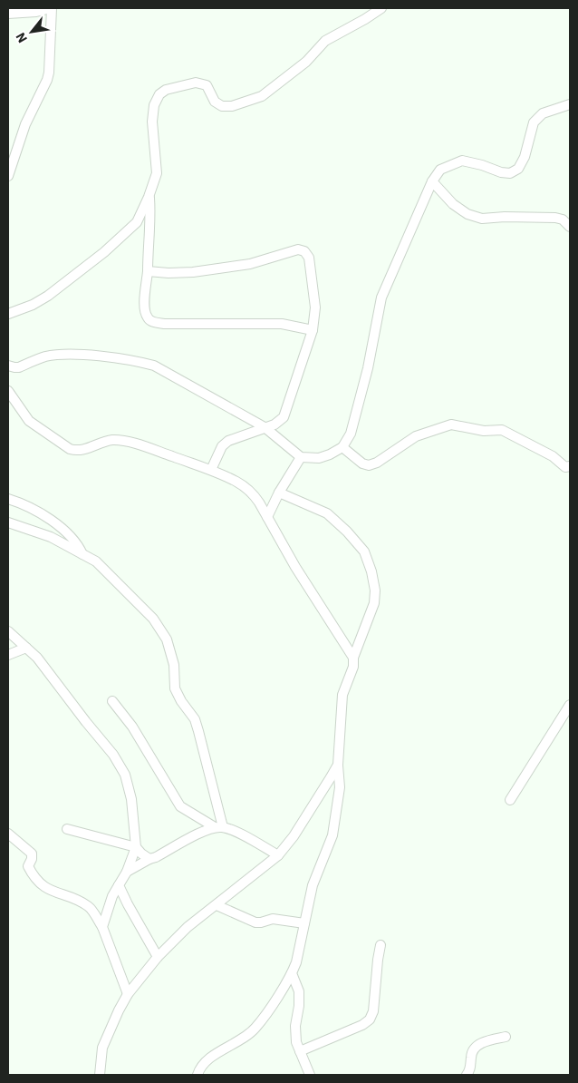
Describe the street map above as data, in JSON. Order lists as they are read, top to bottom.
{
  "north": "bottom left"
}
